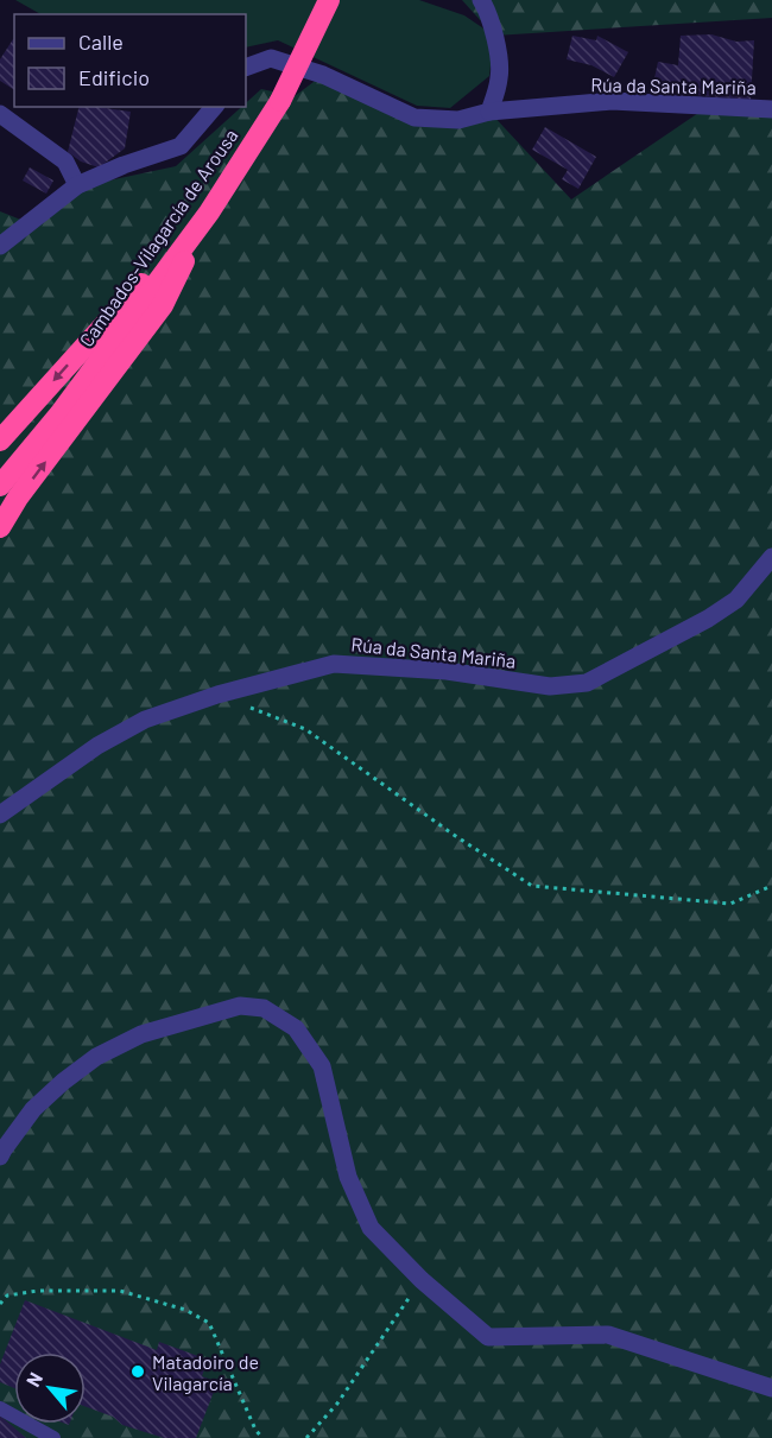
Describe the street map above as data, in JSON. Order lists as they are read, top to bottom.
{
  "streets": {
    "highway": ["Cambados-Vilagarcía de Arousa"],
    "street": ["Rúa da Santa Mariña"]
  },
  "places": ["Matadoiro de Vilagarcía"],
  "legend": ["Calle", "Edificio"],
  "north": "top left"
}
